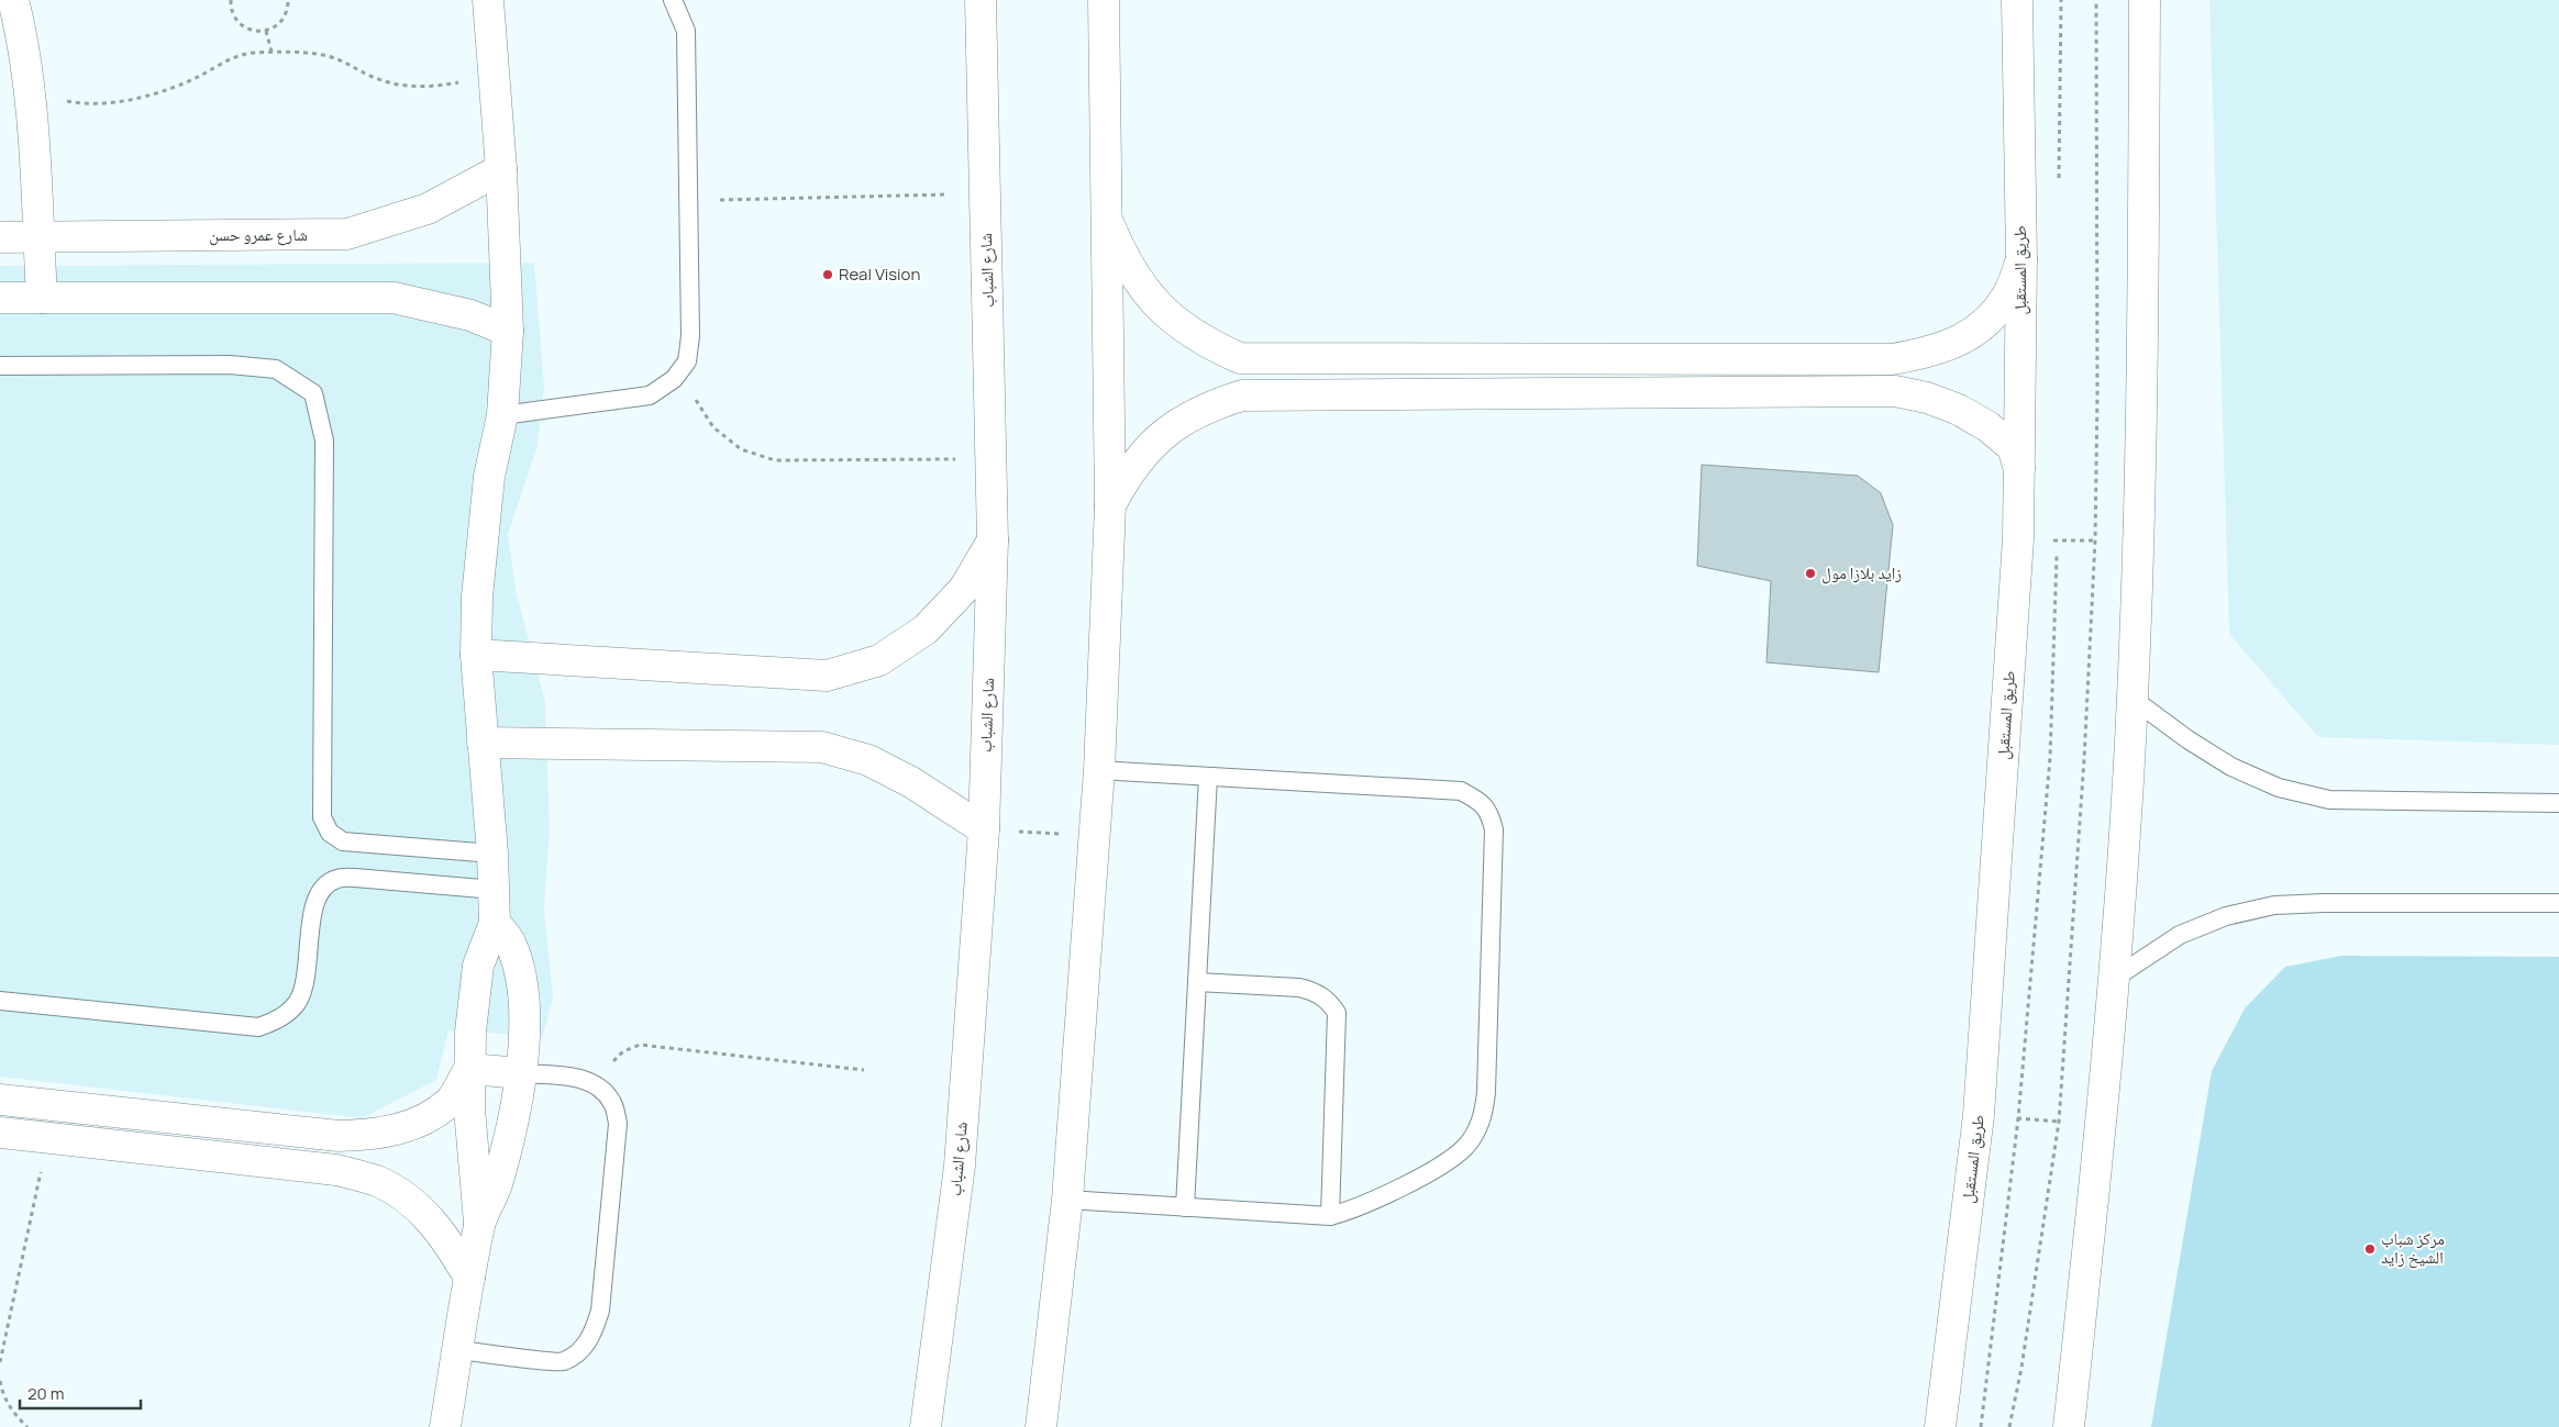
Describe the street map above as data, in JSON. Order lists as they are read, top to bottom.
{
  "streets": {
    "street": ["شارع عمرو حسن", "شارع الشباب", "طريق المستقبل"]
  },
  "places": ["Real Vision", "زايد بلازا مول", "مركز شباب الشيخ زايد"],
  "scale_bar": "20 m"
}
